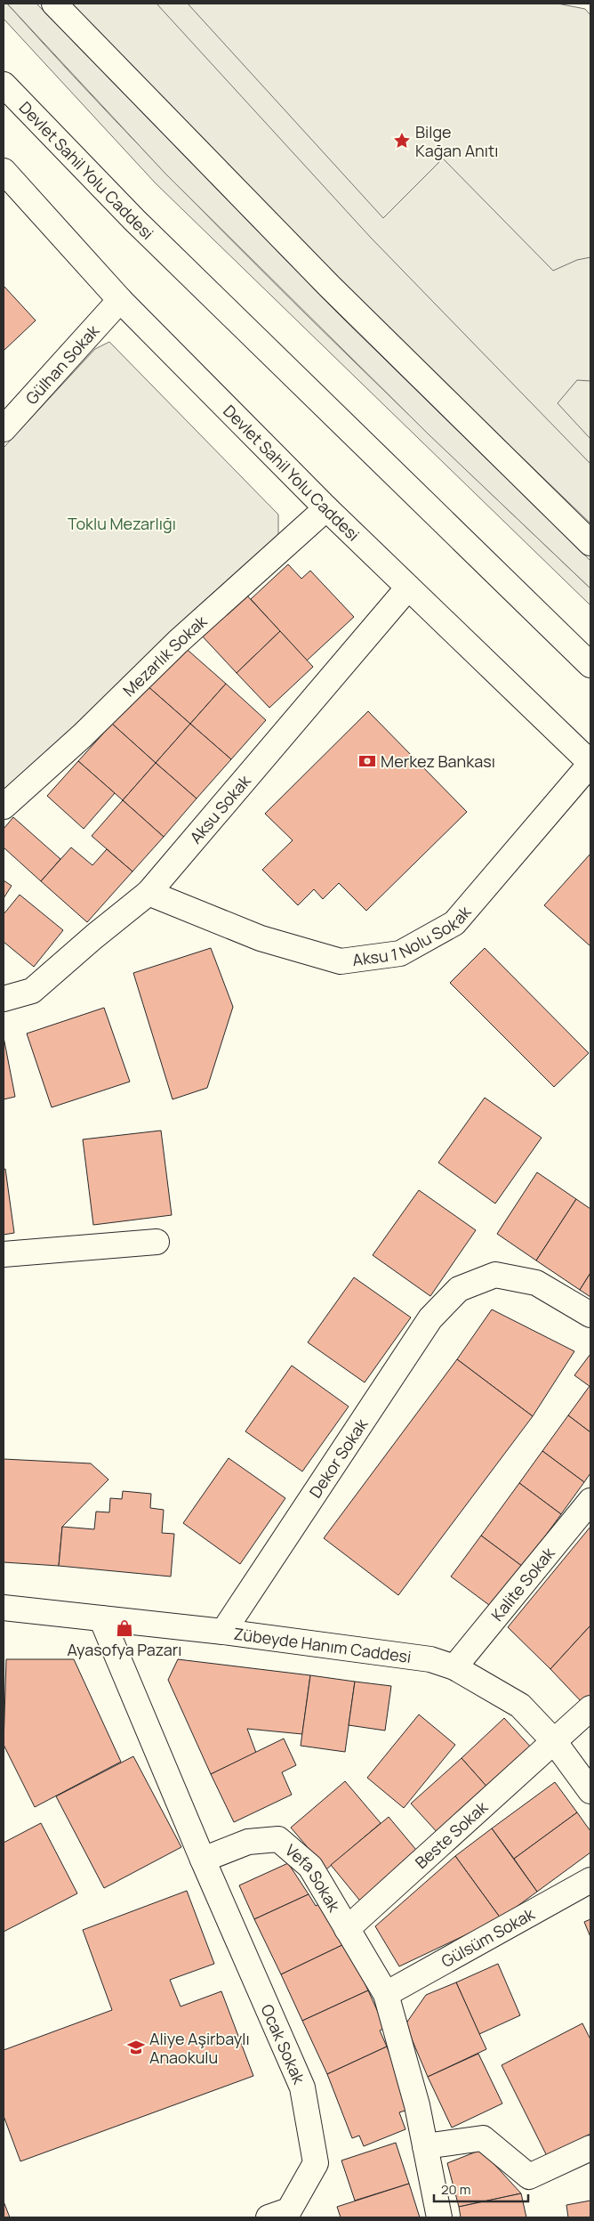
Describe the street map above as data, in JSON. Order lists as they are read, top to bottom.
{
  "streets": {
    "street": [
      "Devlet Sahil Yolu Caddesi",
      "Gülhan Sokak",
      "Mezarlık Sokak",
      "Aksu Sokak",
      "Aksu 1 Nolu Sokak",
      "Dekor Sokak",
      "Kalite Sokak",
      "Zübeyde Hanım Caddesi",
      "Beste Sokak",
      "Vefa Sokak",
      "Gülsüm Sokak",
      "Ocak Sokak"
    ]
  },
  "crossings": [
    ["Devlet Sahil Yolu Caddesi", "Gülhan Sokak"],
    ["Devlet Sahil Yolu Caddesi", "Mezarlık Sokak"],
    ["Devlet Sahil Yolu Caddesi", "Aksu Sokak"],
    ["Devlet Sahil Yolu Caddesi", "Aksu 1 Nolu Sokak"],
    ["Aksu Sokak", "Aksu 1 Nolu Sokak"],
    ["Dekor Sokak", "Zübeyde Hanım Caddesi"],
    ["Kalite Sokak", "Zübeyde Hanım Caddesi"],
    ["Zübeyde Hanım Caddesi", "Beste Sokak"],
    ["Beste Sokak", "Vefa Sokak"],
    ["Vefa Sokak", "Gülsüm Sokak"],
    ["Vefa Sokak", "Ocak Sokak"]
  ],
  "parks": ["Toklu Mezarlığı"],
  "places": {
    "place": ["Bilge Kağan Anıtı"],
    "bank": ["Merkez Bankası"],
    "shop": ["Ayasofya Pazarı"],
    "school or university": ["Aliye Aşirbaylı Anaokulu"]
  },
  "scale_bar": "20 m"
}
